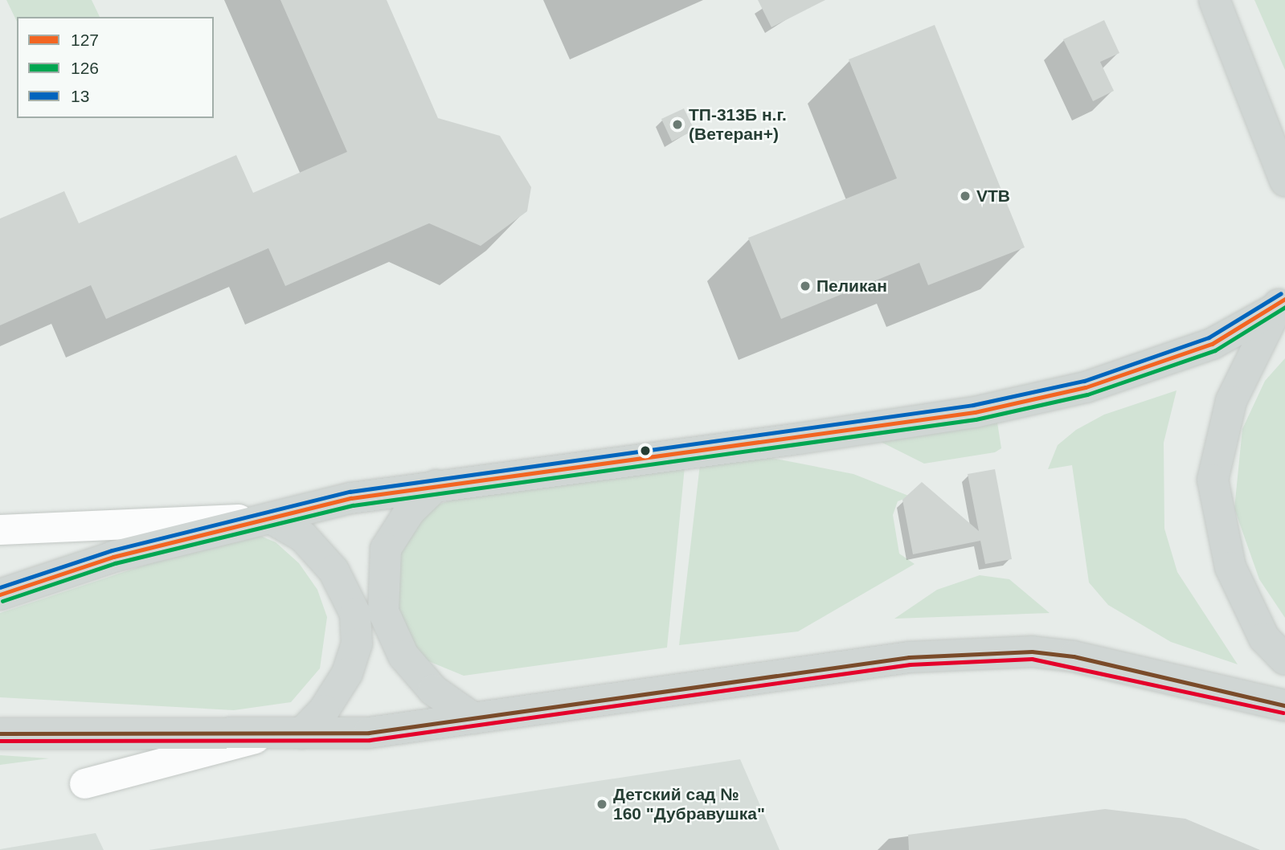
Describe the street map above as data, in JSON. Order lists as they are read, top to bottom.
{
  "places": [
    "ТП-313Б н.г. (Ветеран+)",
    "VTB",
    "Пеликан",
    "Детский сад № 160 \"Дубравушка\""
  ],
  "lines": ["transit line 13", "transit line 127", "transit line 126"],
  "legend": ["127", "126", "13"]
}
